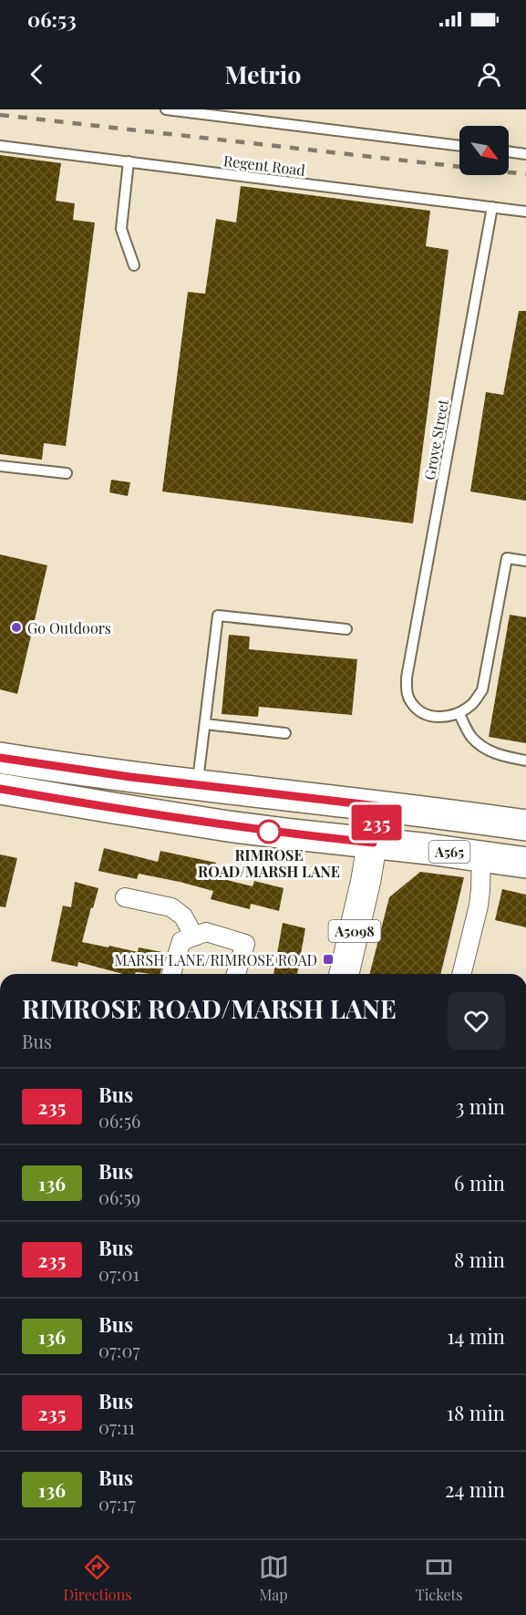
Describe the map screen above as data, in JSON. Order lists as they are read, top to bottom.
{
  "streets": {
    "highway": ["A565"],
    "main road": ["A5098"],
    "lane": ["Regent Road", "Grove Street"]
  },
  "crossings": [
    ["Regent Road", "Grove Street"],
    ["A565", "A5098"]
  ],
  "places": {
    "other": ["Go Outdoors", "RIMROSE ROAD/MARSH LANE"],
    "transit": ["MARSH LANE/RIMROSE ROAD"]
  },
  "lines": ["bus line 235"],
  "north": "bottom right",
  "page": {
    "status": "06:53",
    "header": "Metrio",
    "on_map": "235",
    "heading": ["RIMROSE ROAD/MARSH LANE", "Bus"],
    "list": [
      {
        "mark": "235",
        "name": "Bus",
        "note": "06:56",
        "value": "3 min"
      },
      {
        "mark": "136",
        "name": "Bus",
        "note": "06:59",
        "value": "6 min"
      },
      {
        "mark": "235",
        "name": "Bus",
        "note": "07:01",
        "value": "8 min"
      },
      {
        "mark": "136",
        "name": "Bus",
        "note": "07:07",
        "value": "14 min"
      },
      {
        "mark": "235",
        "name": "Bus",
        "note": "07:11",
        "value": "18 min"
      },
      {
        "mark": "136",
        "name": "Bus",
        "note": "07:17",
        "value": "24 min"
      }
    ],
    "tabs": ["Directions", "Map", "Tickets"]
  }
}
